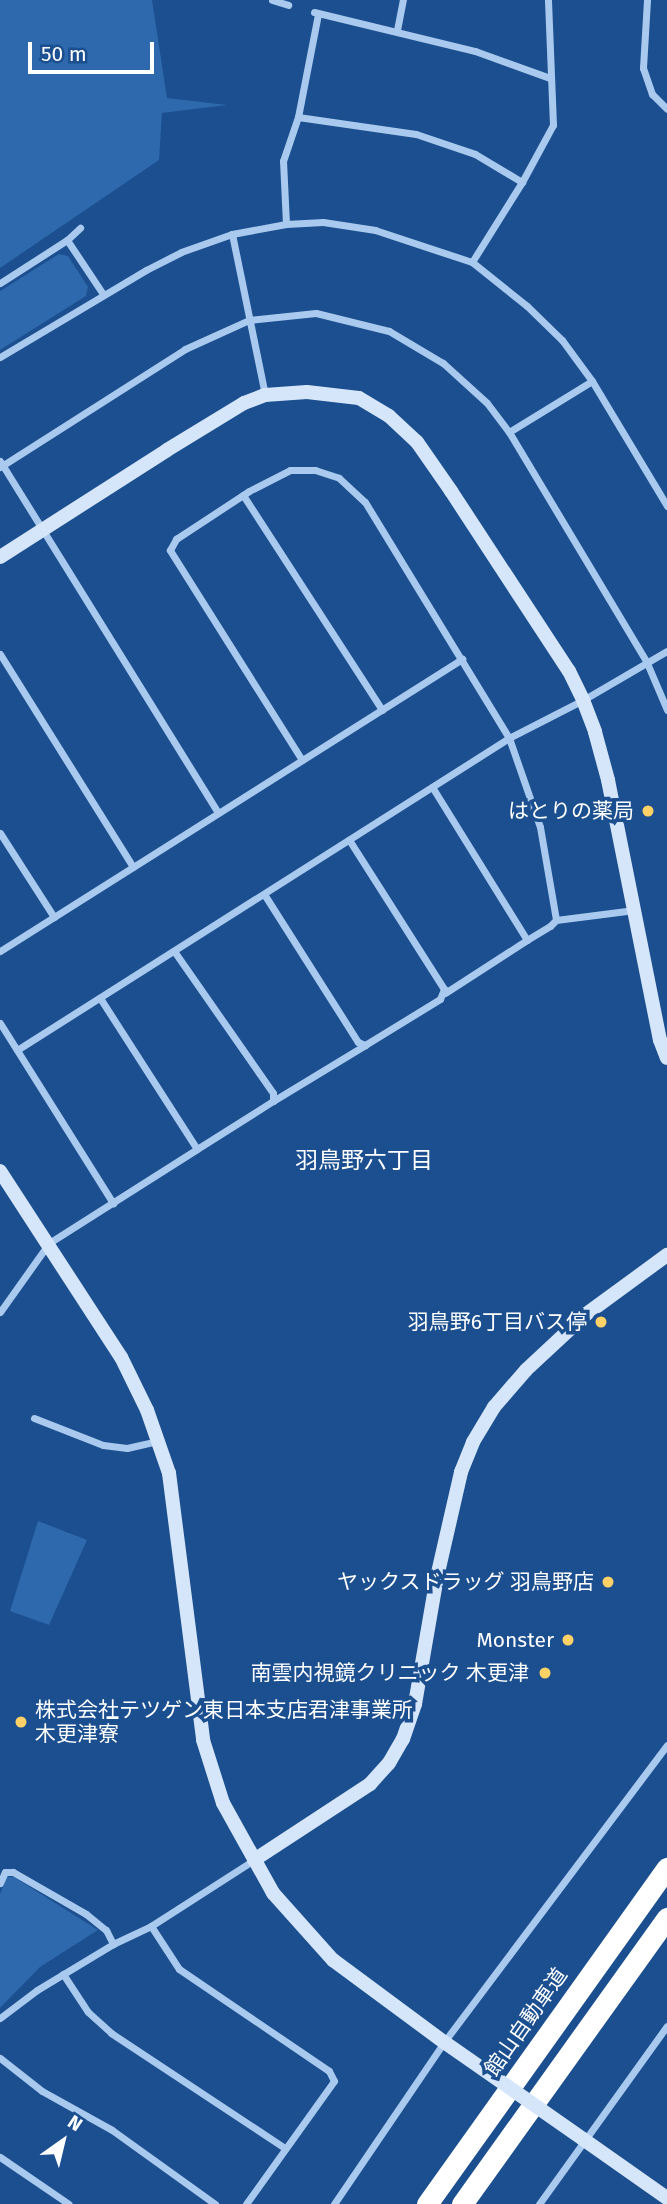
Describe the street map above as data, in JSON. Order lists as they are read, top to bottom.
{
  "streets": {
    "highway": ["館山自動車道"]
  },
  "districts": ["羽鳥野六丁目"],
  "places": [
    "はとりの薬局",
    "羽鳥野6丁目バス停",
    "ヤックスドラッグ 羽鳥野店",
    "Monster",
    "南雲内視鏡クリニック 木更津",
    "株式会社テツゲン東日本支店君津事業所 木更津寮"
  ],
  "scale_bar": "50 m",
  "north": "top right"
}
